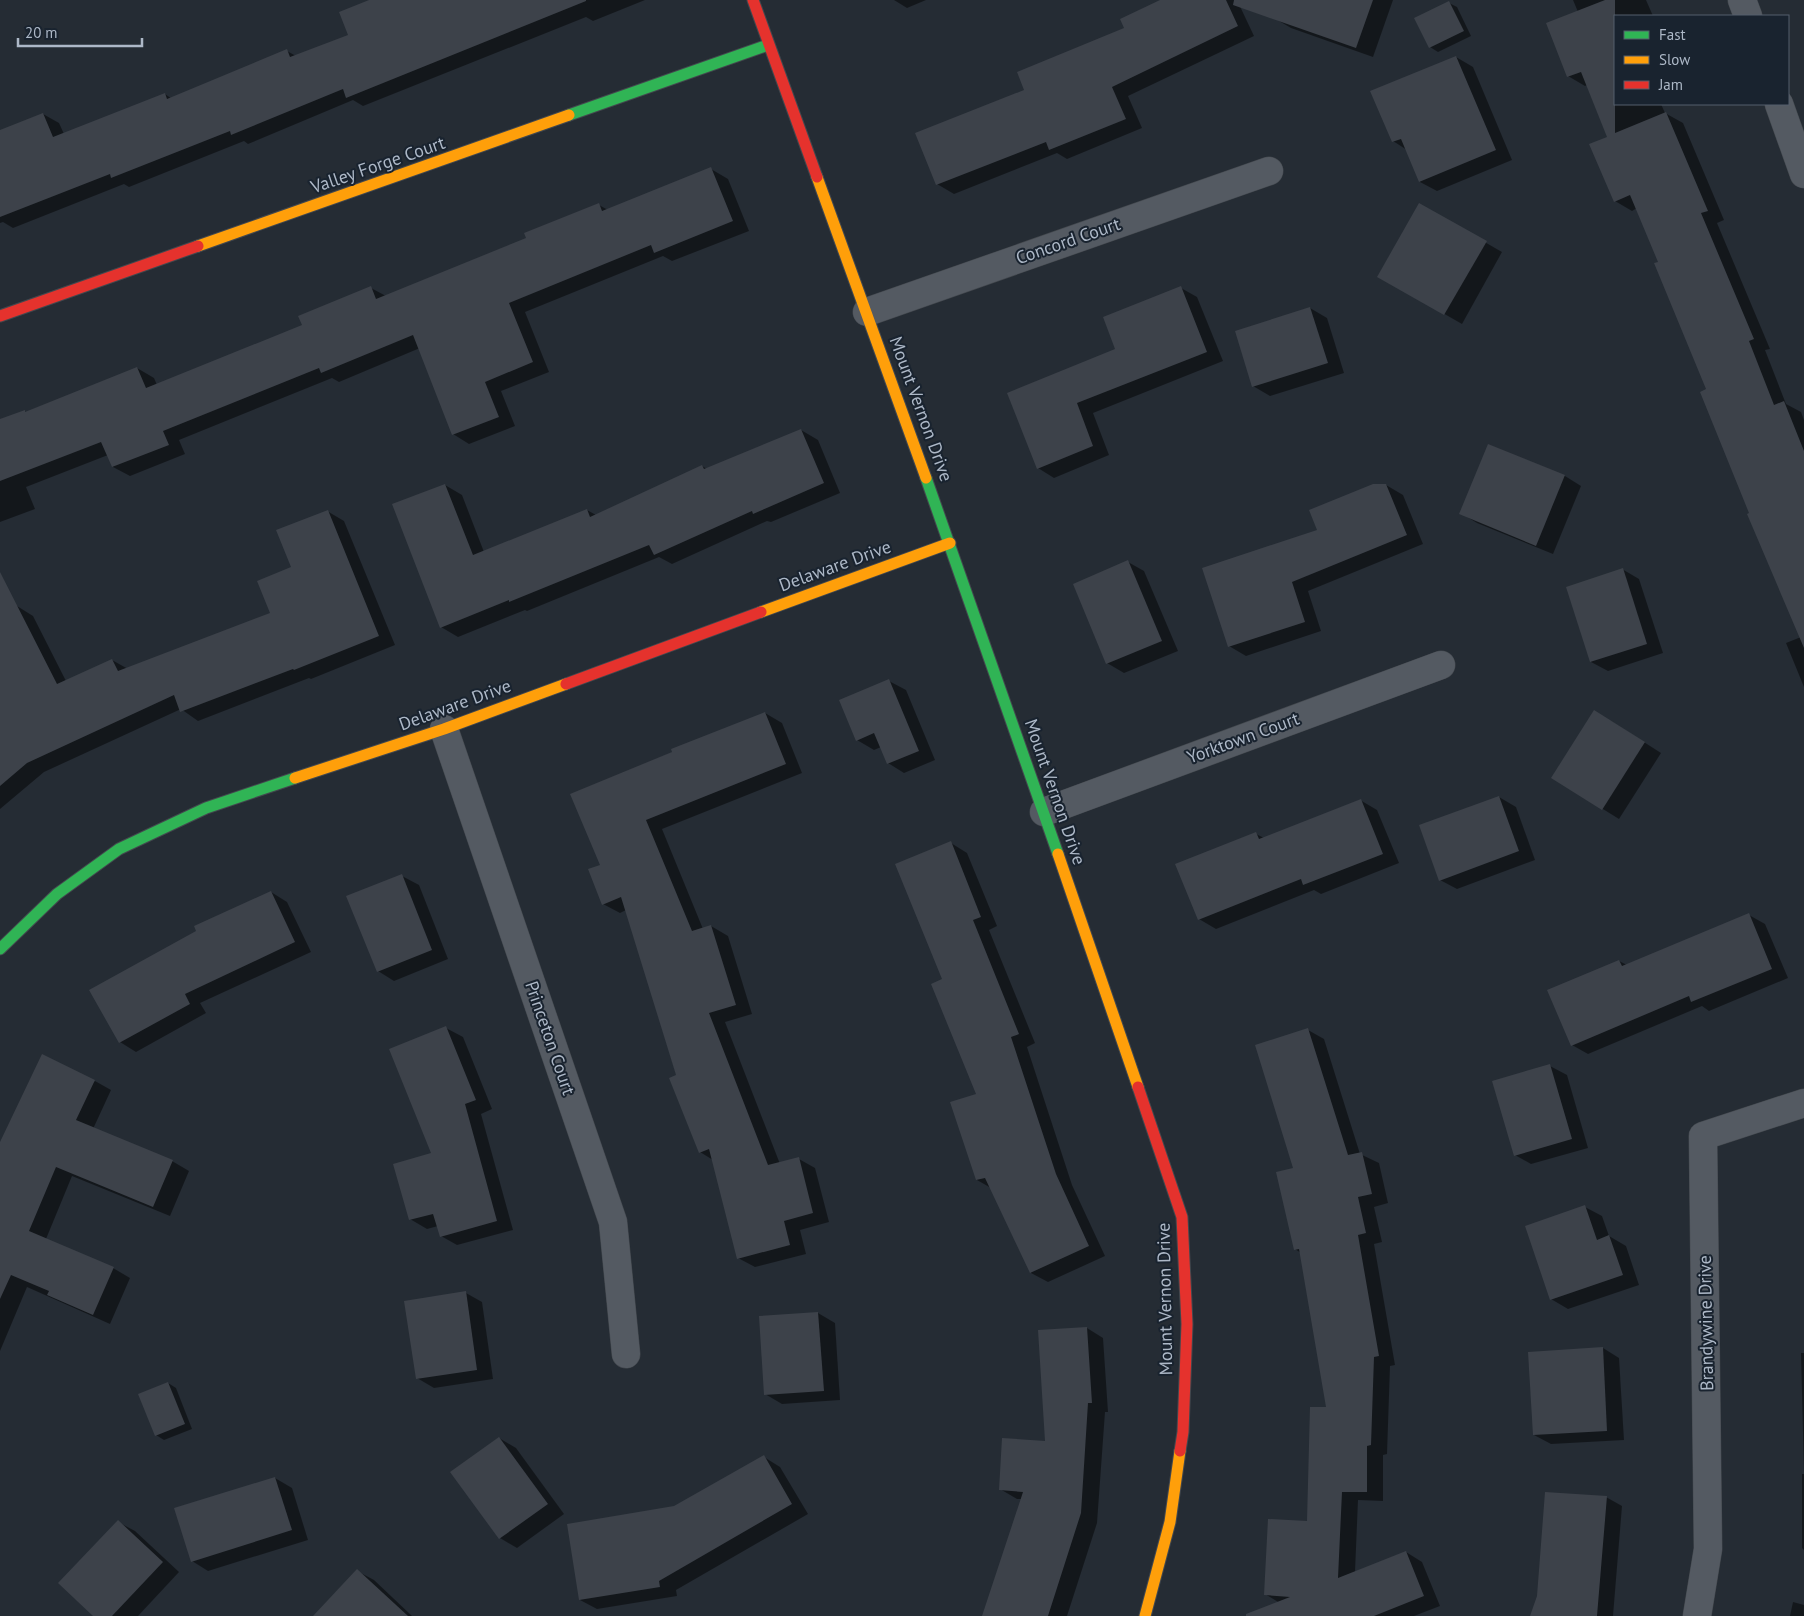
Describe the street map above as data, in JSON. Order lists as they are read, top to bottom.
{
  "streets": {
    "street": [
      "Valley Forge Court",
      "Concord Court",
      "Mount Vernon Drive",
      "Delaware Drive",
      "Yorktown Court",
      "Princeton Court",
      "Brandywine Drive"
    ]
  },
  "crossings": [
    ["Valley Forge Court", "Mount Vernon Drive"],
    ["Concord Court", "Mount Vernon Drive"],
    ["Mount Vernon Drive", "Delaware Drive"],
    ["Mount Vernon Drive", "Yorktown Court"],
    ["Delaware Drive", "Princeton Court"]
  ],
  "legend": ["Fast", "Slow", "Jam"],
  "scale_bar": "20 m"
}
